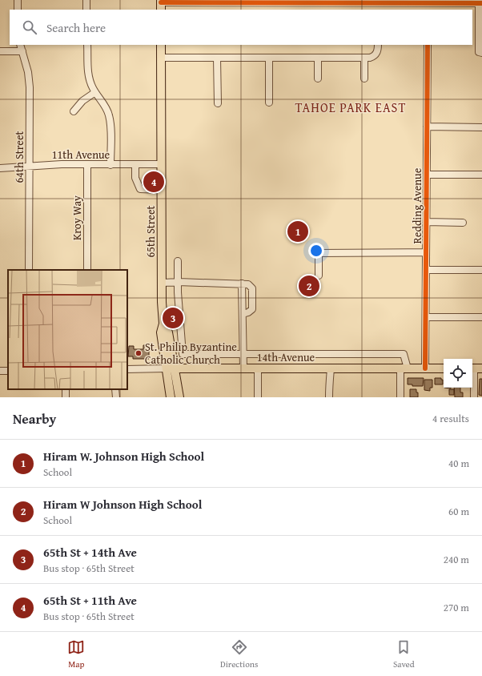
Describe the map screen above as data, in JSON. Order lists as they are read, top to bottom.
{
  "streets": {
    "main road": ["65th Street", "14th Avenue"],
    "street": [
      "11th Avenue",
      "64th Street",
      "Redding Avenue",
      "Kroy Way"
    ]
  },
  "crossings": [
    ["11th Avenue", "64th Street"],
    ["11th Avenue", "Kroy Way"],
    ["11th Avenue", "65th Street"],
    ["Redding Avenue", "14th Avenue"],
    ["65th Street", "14th Avenue"]
  ],
  "districts": ["TAHOE PARK EAST"],
  "places": ["St. Philip Byzantine Catholic Church"],
  "page": {
    "search": "Search here",
    "pins": [
      "4",
      "1",
      "2",
      "3"
    ],
    "heading": ["Nearby", "4 results"],
    "list": [
      {
        "mark": "1",
        "name": "Hiram W. Johnson High School",
        "note": "School",
        "value": "40 m"
      },
      {
        "mark": "2",
        "name": "Hiram W Johnson High School",
        "note": "School",
        "value": "60 m"
      },
      {
        "mark": "3",
        "name": "65th St + 14th Ave",
        "note": "Bus stop · 65th Street",
        "value": "240 m"
      },
      {
        "mark": "4",
        "name": "65th St + 11th Ave",
        "note": "Bus stop · 65th Street",
        "value": "270 m"
      }
    ],
    "nav": ["Map", "Directions", "Saved"]
  }
}
